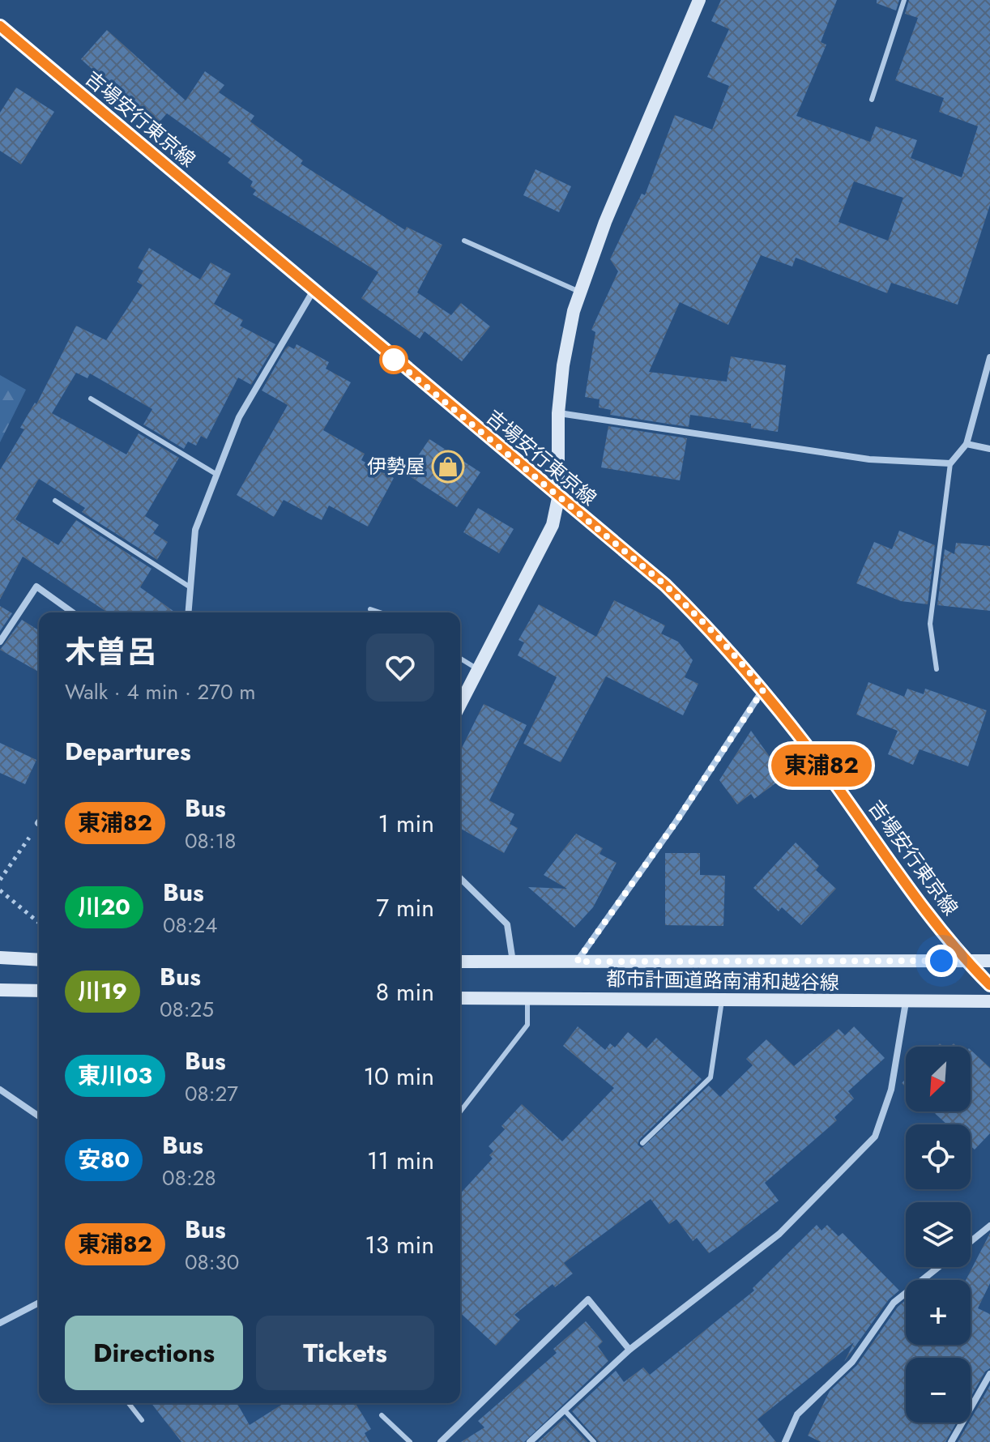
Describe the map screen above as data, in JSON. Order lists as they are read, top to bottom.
{
  "streets": {
    "street": ["吉場安行東京線", "都市計画道路南浦和越谷線"]
  },
  "crossings": [
    ["吉場安行東京線", "都市計画道路南浦和越谷線"]
  ],
  "places": {
    "shop": ["伊勢屋"]
  },
  "lines": ["bus line 東浦82"],
  "north": "bottom left",
  "page": {
    "on_map": "東浦82",
    "heading": [
      ["木曽呂", "Walk · 4 min · 270 m"],
      "Departures"
    ],
    "list": [
      {
        "mark": "東浦82",
        "name": "Bus",
        "note": "08:18",
        "value": "1 min"
      },
      {
        "mark": "川20",
        "name": "Bus",
        "note": "08:24",
        "value": "7 min"
      },
      {
        "mark": "川19",
        "name": "Bus",
        "note": "08:25",
        "value": "8 min"
      },
      {
        "mark": "東川03",
        "name": "Bus",
        "note": "08:27",
        "value": "10 min"
      },
      {
        "mark": "安80",
        "name": "Bus",
        "note": "08:28",
        "value": "11 min"
      },
      {
        "mark": "東浦82",
        "name": "Bus",
        "note": "08:30",
        "value": "13 min"
      }
    ],
    "map_buttons": ["+", "−"],
    "buttons": ["Directions", "Tickets"]
  }
}
